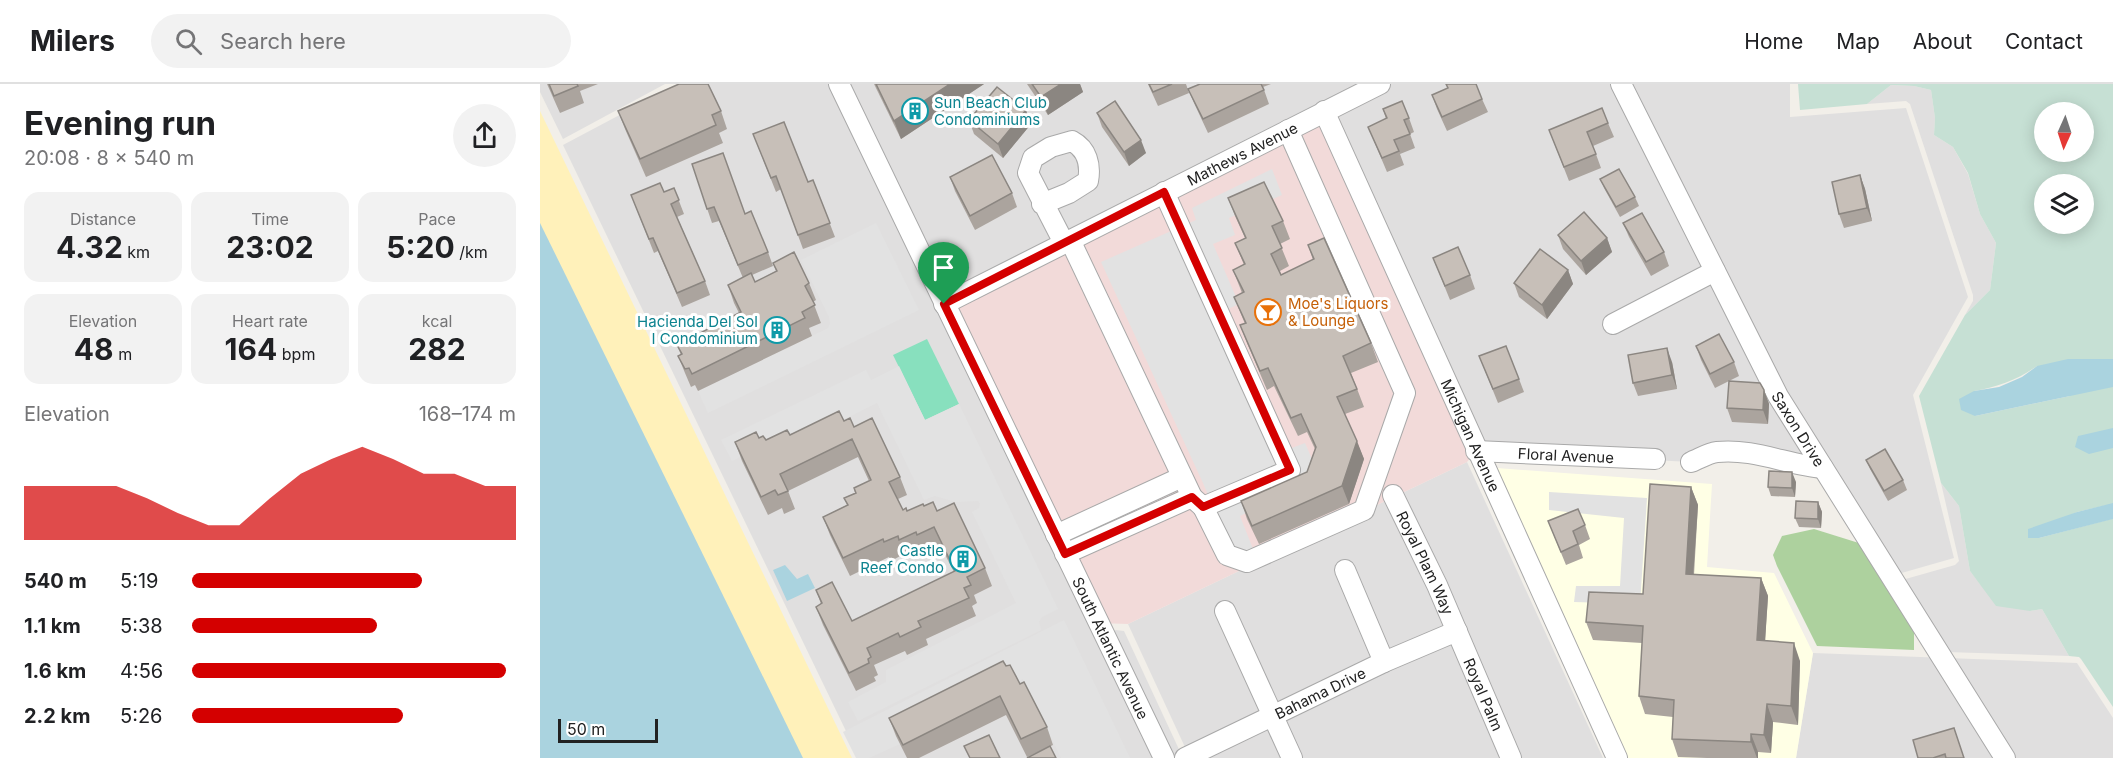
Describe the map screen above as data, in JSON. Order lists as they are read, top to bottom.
{
  "streets": {
    "street": [
      "Mathews Avenue",
      "Saxon Drive",
      "Michigan Avenue",
      "Floral Avenue",
      "Royal Plam Way",
      "South Atlantic Avenue",
      "Bahama Drive",
      "Royal Palm"
    ]
  },
  "crossings": [
    ["Mathews Avenue", "Michigan Avenue"],
    ["Mathews Avenue", "South Atlantic Avenue"],
    ["Michigan Avenue", "Floral Avenue"],
    ["Royal Plam Way", "Bahama Drive"],
    ["Royal Plam Way", "Royal Palm"],
    ["Bahama Drive", "Royal Palm"]
  ],
  "places": {
    "building": ["Sun Beach Club Condominiums", "Hacienda Del Sol I Condominium", "Castle Reef Condo"],
    "bar": ["Moe's Liquors & Lounge"]
  },
  "scale_bar": "50 m",
  "north": "bottom",
  "page": {
    "header": "Milers",
    "search": "Search here",
    "nav": [
      "Home",
      "Map",
      "About",
      "Contact"
    ],
    "heading": ["Evening run", "20:08 · 8 × 540 m"],
    "stats": [
      ["Distance", "4.32 km"],
      ["Time", "23:02"],
      ["Pace", "5:20 /km"],
      ["Elevation", "48 m"],
      ["Heart rate", "164 bpm"],
      ["kcal", "282"]
    ],
    "chart": ["Elevation", "168–174 m"],
    "list": [
      {
        "name": "540 m",
        "note": "5:19"
      },
      {
        "name": "1.1 km",
        "note": "5:38"
      },
      {
        "name": "1.6 km",
        "note": "4:56"
      },
      {
        "name": "2.2 km",
        "note": "5:26"
      }
    ],
    "scale": "50 m"
  }
}
